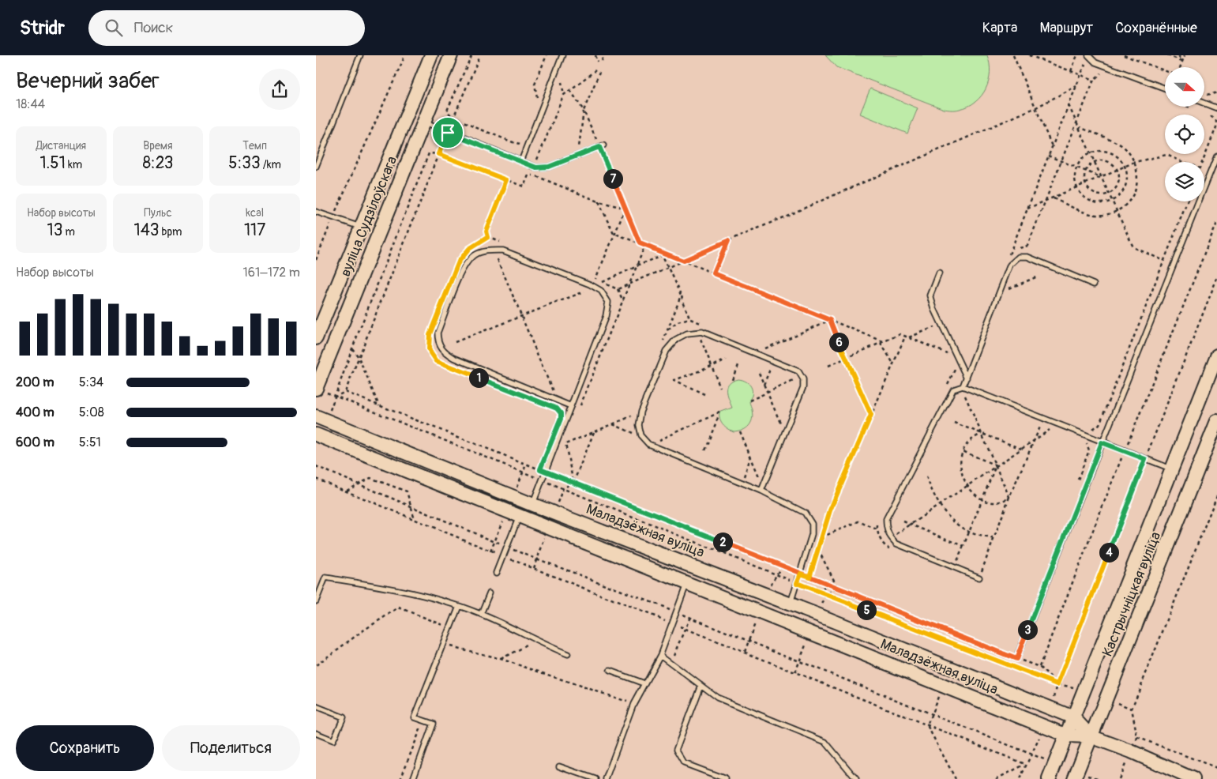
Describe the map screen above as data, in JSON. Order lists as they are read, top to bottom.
{
  "streets": {
    "main road": ["вуліца Судзілоўскага", "Маладзёжная вуліца", "Кастрычніцкая вуліца"]
  },
  "crossings": [
    ["Маладзёжная вуліца", "Кастрычніцкая вуліца"]
  ],
  "north": "right",
  "page": {
    "header": "Stridr",
    "search": "Поиск",
    "nav": ["Карта", "Маршрут", "Сохранённые"],
    "heading": ["Вечерний забег", "18:44"],
    "stats": [
      ["Дистанция", "1.51 km"],
      ["Время", "8:23"],
      ["Темп", "5:33 /km"],
      ["Набор высоты", "13 m"],
      ["Пульс", "143 bpm"],
      ["kcal", "117"]
    ],
    "pins": [
      "7",
      "6",
      "1",
      "2",
      "4",
      "5",
      "3"
    ],
    "chart": ["Набор высоты", "161–172 m"],
    "list": [
      {
        "name": "200 m",
        "note": "5:34"
      },
      {
        "name": "400 m",
        "note": "5:08"
      },
      {
        "name": "600 m",
        "note": "5:51"
      }
    ],
    "buttons": ["Сохранить", "Поделиться"]
  }
}
